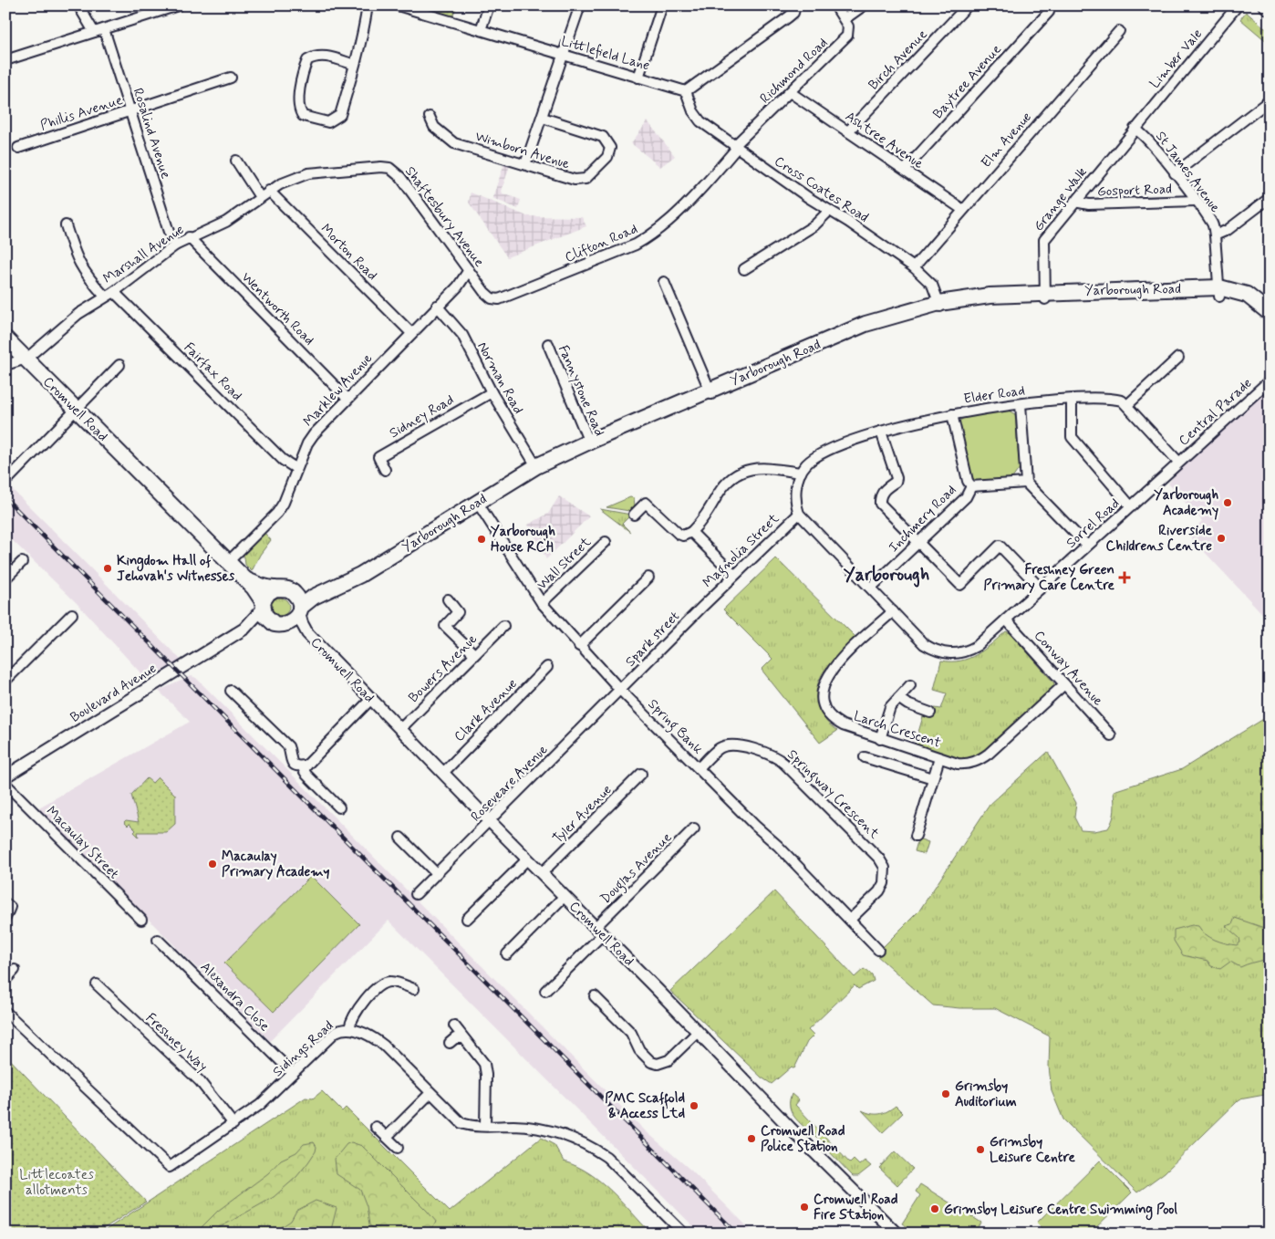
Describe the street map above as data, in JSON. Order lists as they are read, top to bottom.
{
  "streets": {
    "main road": ["Yarborough Road", "Cromwell Road"],
    "street": [
      "Littlefield Lane",
      "Limber Vale",
      "Birch Avenue",
      "Richmond Road",
      "Baytree Avenue",
      "Phillis Avenue",
      "Rosalind Avenue",
      "Ashtree Avenue",
      "Elm Avenue",
      "Wimborn Avenue",
      "St James Avenue",
      "Cross Coates Road",
      "Gosport Road",
      "Grange Walk",
      "Shaftesbury Avenue",
      "Clifton Road",
      "Morton Road",
      "Marshall Avenue",
      "Wentworth Road",
      "Fairfax Road",
      "Norman Road",
      "Marklew Avenue",
      "Fannystone Road",
      "Elder Road",
      "Central Parade",
      "Sidney Road",
      "Inchmery Road",
      "Sorrel Road",
      "Magnolia Street",
      "Wall Street",
      "Spark street",
      "Bowers Avenue",
      "Conway Avenue",
      "Boulevard Avenue",
      "Clark Avenue",
      "Spring Bank",
      "Larch Crescent",
      "Roseveare Avenue",
      "Springway Crescent",
      "Tyler Avenue",
      "Macaulay Street",
      "Douglas Avenue",
      "Alexandra Close",
      "Freshney Way",
      "Sidings Road"
    ]
  },
  "crossings": [
    ["Littlefield Lane", "Cross Coates Road"],
    ["Limber Vale", "St James Avenue"],
    ["Limber Vale", "Grange Walk"],
    ["Birch Avenue", "Ashtree Avenue"],
    ["Richmond Road", "Ashtree Avenue"],
    ["Richmond Road", "Cross Coates Road"],
    ["Richmond Road", "Clifton Road"],
    ["Baytree Avenue", "Ashtree Avenue"],
    ["Phillis Avenue", "Rosalind Avenue"],
    ["Rosalind Avenue", "Marshall Avenue"],
    ["Ashtree Avenue", "Elm Avenue"],
    ["Elm Avenue", "Cross Coates Road"],
    ["St James Avenue", "Gosport Road"],
    ["St James Avenue", "Grange Walk"],
    ["St James Avenue", "Yarborough Road"],
    ["Cross Coates Road", "Clifton Road"],
    ["Cross Coates Road", "Yarborough Road"],
    ["Gosport Road", "Grange Walk"],
    ["Grange Walk", "Yarborough Road"],
    ["Shaftesbury Avenue", "Clifton Road"],
    ["Shaftesbury Avenue", "Marshall Avenue"],
    ["Shaftesbury Avenue", "Marklew Avenue"],
    ["Morton Road", "Marshall Avenue"],
    ["Morton Road", "Marklew Avenue"],
    ["Marshall Avenue", "Wentworth Road"],
    ["Marshall Avenue", "Fairfax Road"],
    ["Marshall Avenue", "Cromwell Road"],
    ["Yarborough Road", "Norman Road"],
    ["Yarborough Road", "Fannystone Road"],
    ["Yarborough Road", "Cromwell Road"],
    ["Yarborough Road", "Boulevard Avenue"],
    ["Yarborough Road", "Spring Bank"],
    ["Wentworth Road", "Marklew Avenue"],
    ["Fairfax Road", "Marklew Avenue"],
    ["Norman Road", "Marklew Avenue"],
    ["Norman Road", "Sidney Road"],
    ["Marklew Avenue", "Cromwell Road"],
    ["Cromwell Road", "Bowers Avenue"],
    ["Cromwell Road", "Boulevard Avenue"],
    ["Cromwell Road", "Clark Avenue"],
    ["Cromwell Road", "Roseveare Avenue"],
    ["Cromwell Road", "Tyler Avenue"],
    ["Cromwell Road", "Douglas Avenue"],
    ["Central Parade", "Sorrel Road"],
    ["Inchmery Road", "Sorrel Road"],
    ["Sorrel Road", "Magnolia Street"],
    ["Sorrel Road", "Conway Avenue"],
    ["Sorrel Road", "Larch Crescent"],
    ["Magnolia Street", "Spark street"],
    ["Wall Street", "Spring Bank"],
    ["Spark street", "Spring Bank"],
    ["Spark street", "Roseveare Avenue"],
    ["Conway Avenue", "Larch Crescent"],
    ["Spring Bank", "Roseveare Avenue"],
    ["Spring Bank", "Springway Crescent"],
    ["Alexandra Close", "Sidings Road"],
    ["Freshney Way", "Sidings Road"]
  ],
  "districts": ["Yarborough"],
  "parks": ["Littlecoates allotments"],
  "places": {
    "other": [
      "Yarborough Academy",
      "Riverside Childrens Centre",
      "Yarborough House RCH",
      "Kingdom Hall of Jehovah's Witnesses",
      "Macaulay Primary Academy",
      "Grimsby Auditorium",
      "PMC Scaffold & Access Ltd",
      "Cromwell Road Police Station",
      "Grimsby Leisure Centre",
      "Cromwell Road Fire Station",
      "Grimsby Leisure Centre Swimming Pool"
    ],
    "health": ["Freshney Green Primary Care Centre"]
  }
}
